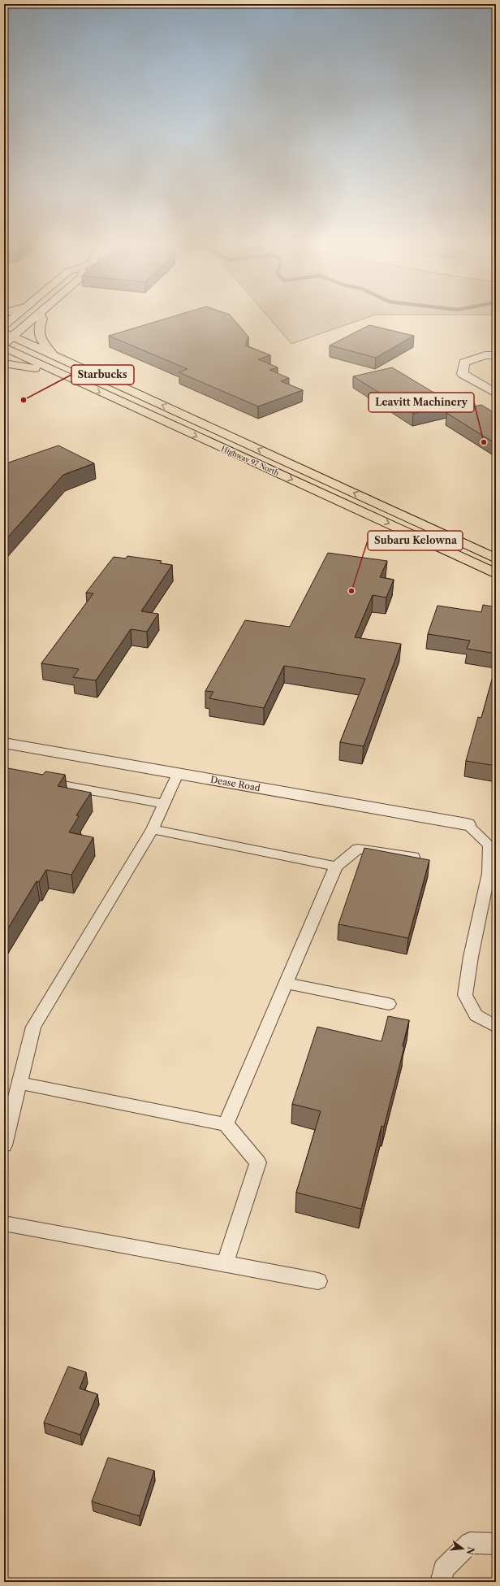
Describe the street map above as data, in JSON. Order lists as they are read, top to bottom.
{
  "streets": {
    "highway": ["Highway 97 North"],
    "street": ["Dease Road"]
  },
  "places": ["Starbucks", "Leavitt Machinery", "Subaru Kelowna"],
  "north": "right"
}
